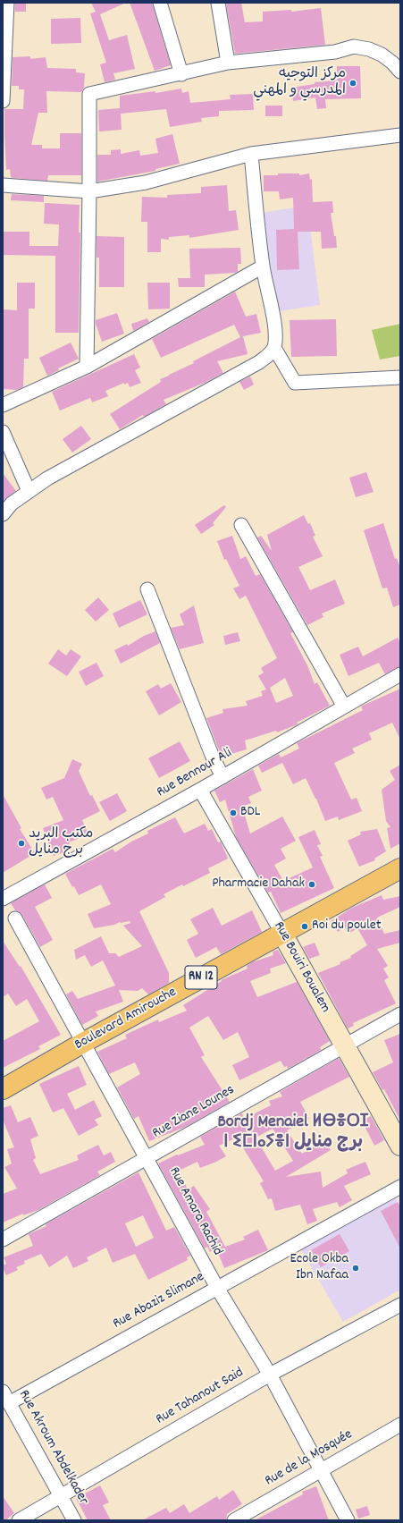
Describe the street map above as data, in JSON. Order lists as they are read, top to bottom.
{
  "streets": {
    "main road": ["Rue Bouiri Boualem", "RN 12", "Boulevard Amirouche"],
    "street": [
      "Rue Bennour Ali",
      "Rue Ziane Lounes",
      "Rue Amara Rachid",
      "Rue Abaziz Slimane",
      "Rue Tahanout Said",
      "Rue Akroum Abdelkader",
      "Rue de la Mosquée"
    ]
  },
  "crossings": [
    ["Rue Bennour Ali", "Rue Bouiri Boualem"],
    ["Rue Bouiri Boualem", "Boulevard Amirouche"],
    ["Rue Bouiri Boualem", "Rue Ziane Lounes"],
    ["Boulevard Amirouche", "Rue Amara Rachid"],
    ["Rue Ziane Lounes", "Rue Amara Rachid"],
    ["Rue Amara Rachid", "Rue Abaziz Slimane"],
    ["Rue Amara Rachid", "Rue Tahanout Said"],
    ["Rue Amara Rachid", "Rue de la Mosquée"],
    ["Rue Abaziz Slimane", "Rue Akroum Abdelkader"],
    ["Rue Tahanout Said", "Rue Akroum Abdelkader"]
  ],
  "districts": ["Bordj Menaiel ⵍⴱⴻⵔⵊ ⵏ ⵉⵎⵏⴰⵢⴻⵏ برج منايل"],
  "places": [
    "مركز التوجيه المدرسي و المهني",
    "BDL",
    "مكتب البريد برج منايل",
    "Pharmacie Dahak",
    "Roi du poulet",
    "Ecole Okba Ibn Nafaa"
  ]
}
